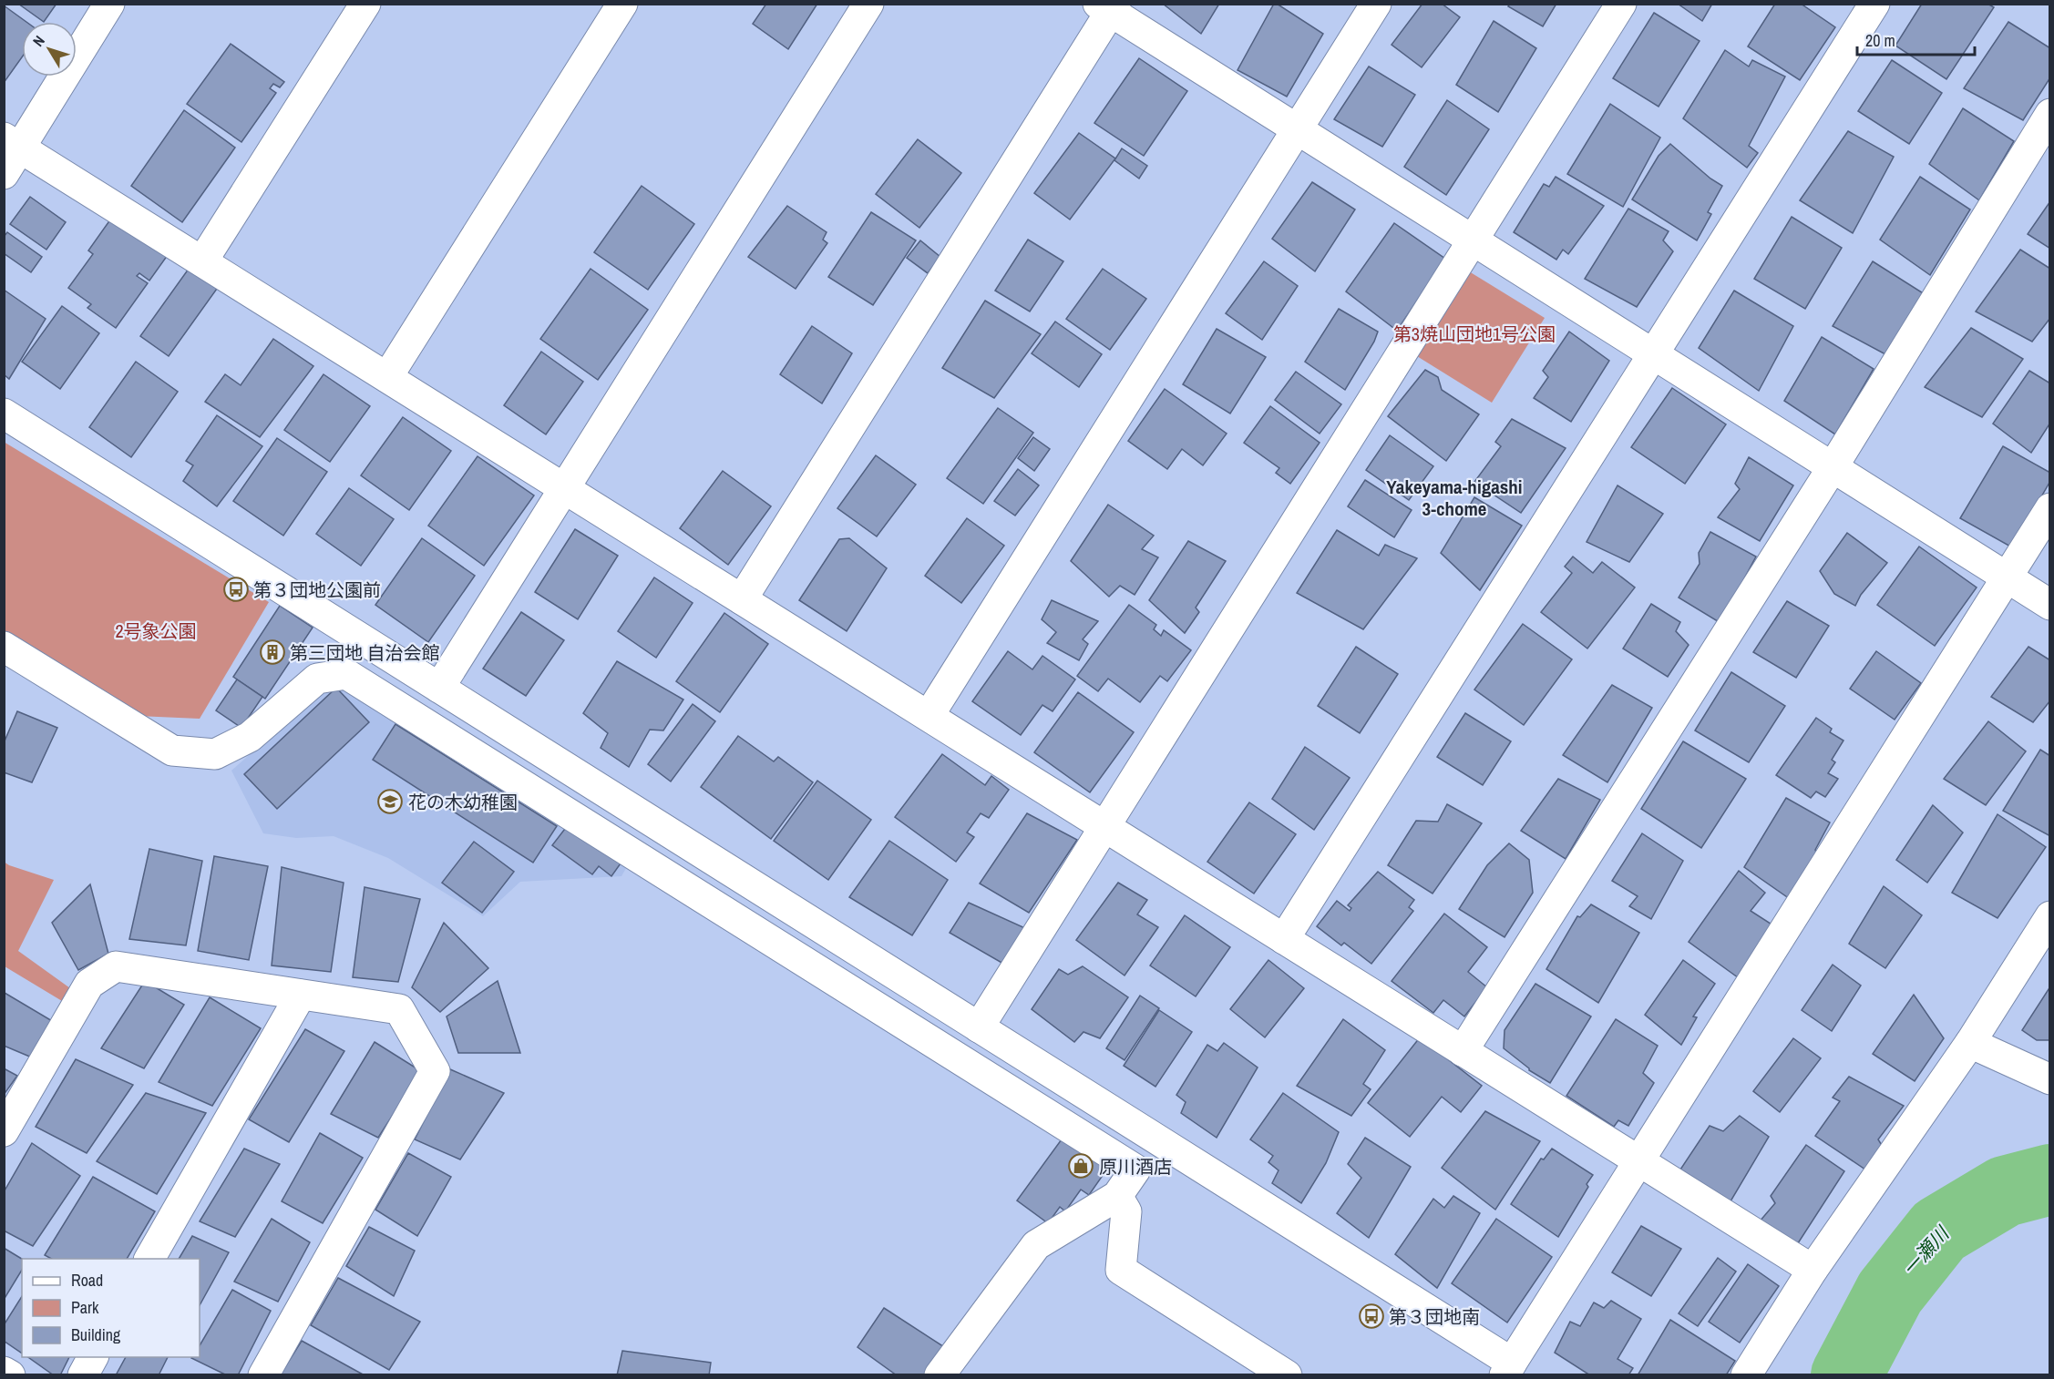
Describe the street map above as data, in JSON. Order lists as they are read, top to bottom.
{
  "districts": ["Yakeyama-higashi 3-chome"],
  "water": ["一瀬川"],
  "parks": ["第3焼山団地1号公園", "2号象公園"],
  "places": {
    "bus stop": ["第３団地公園前", "第３団地南"],
    "building": ["第三団地 自治会館"],
    "school or university": ["花の木幼稚園"],
    "shop": ["原川酒店"]
  },
  "legend": ["Road", "Park", "Building"],
  "scale_bar": "20 m",
  "north": "top left"
}
